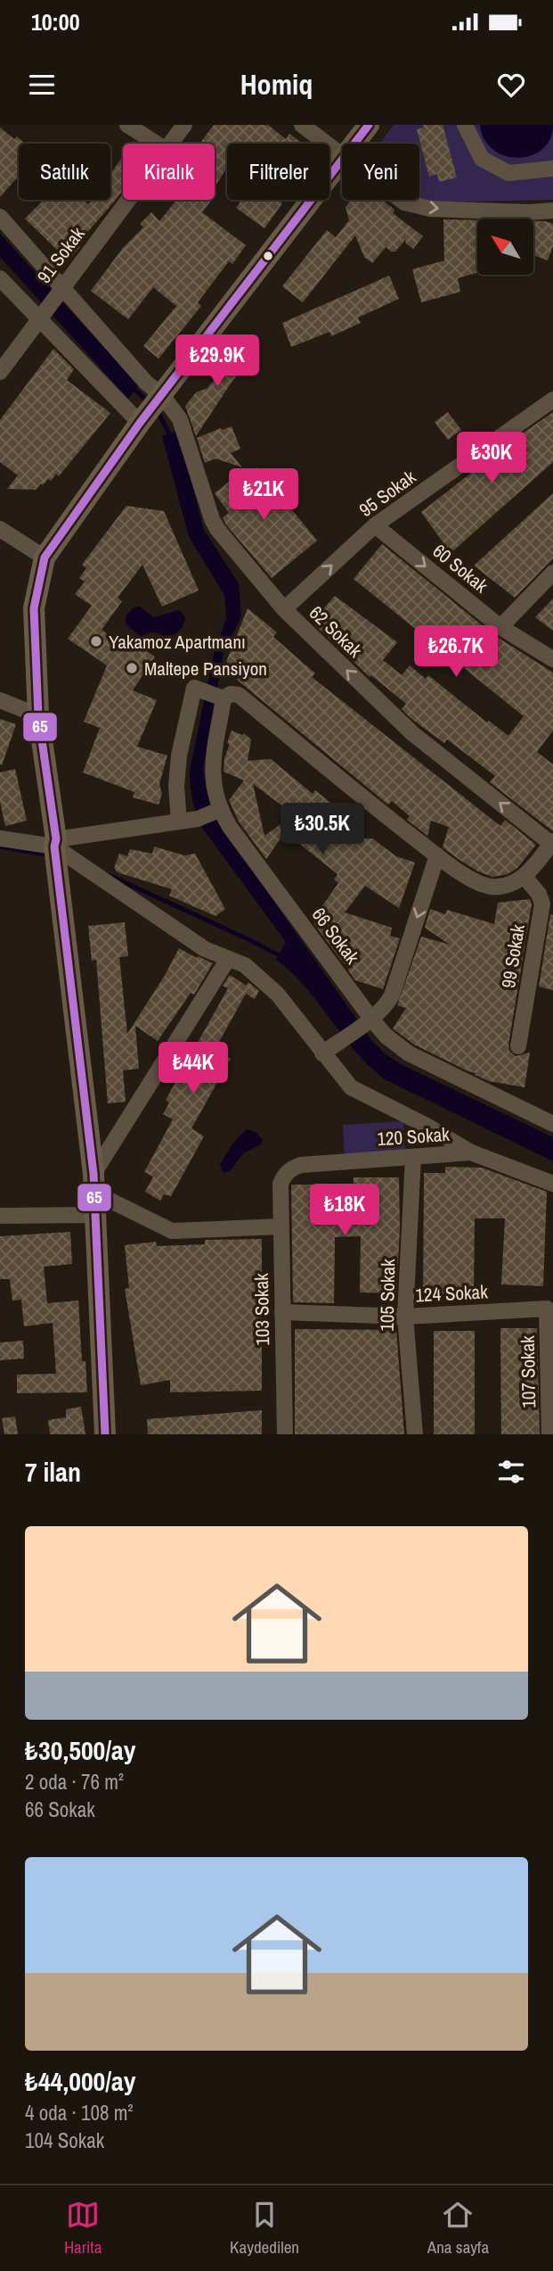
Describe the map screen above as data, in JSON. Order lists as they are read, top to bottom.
{
  "streets": {
    "street": [
      "91 Sokak",
      "95 Sokak",
      "60 Sokak",
      "62 Sokak",
      "66 Sokak",
      "99 Sokak",
      "120 Sokak",
      "124 Sokak",
      "105 Sokak",
      "103 Sokak",
      "107 Sokak"
    ]
  },
  "crossings": [
    ["95 Sokak", "60 Sokak"],
    ["95 Sokak", "62 Sokak"],
    ["120 Sokak", "105 Sokak"],
    ["120 Sokak", "103 Sokak"],
    ["124 Sokak", "105 Sokak"],
    ["124 Sokak", "103 Sokak"],
    ["124 Sokak", "107 Sokak"]
  ],
  "one_way": ["95 Sokak", "60 Sokak"],
  "places": ["Yakamoz Apartmanı", "Maltepe Pansiyon"],
  "lines": ["transit line 65"],
  "north": "top left",
  "page": {
    "status": "10:00",
    "header": "Homiq",
    "chip": [
      "Satılık",
      "Kiralık",
      "Filtreler",
      "Yeni"
    ],
    "price": [
      "₺29.9K",
      "₺30K",
      "₺21K",
      "₺26.7K",
      "₺30.5K",
      "₺44K",
      "₺18K"
    ],
    "heading": "7 ilan",
    "list": [
      {
        "name": "₺30,500/ay",
        "note": "2 oda · 76 m² · 66 Sokak"
      },
      {
        "name": "₺44,000/ay",
        "note": "4 oda · 108 m² · 104 Sokak"
      }
    ],
    "tabs": ["Harita", "Kaydedilen", "Ana sayfa"]
  }
}
